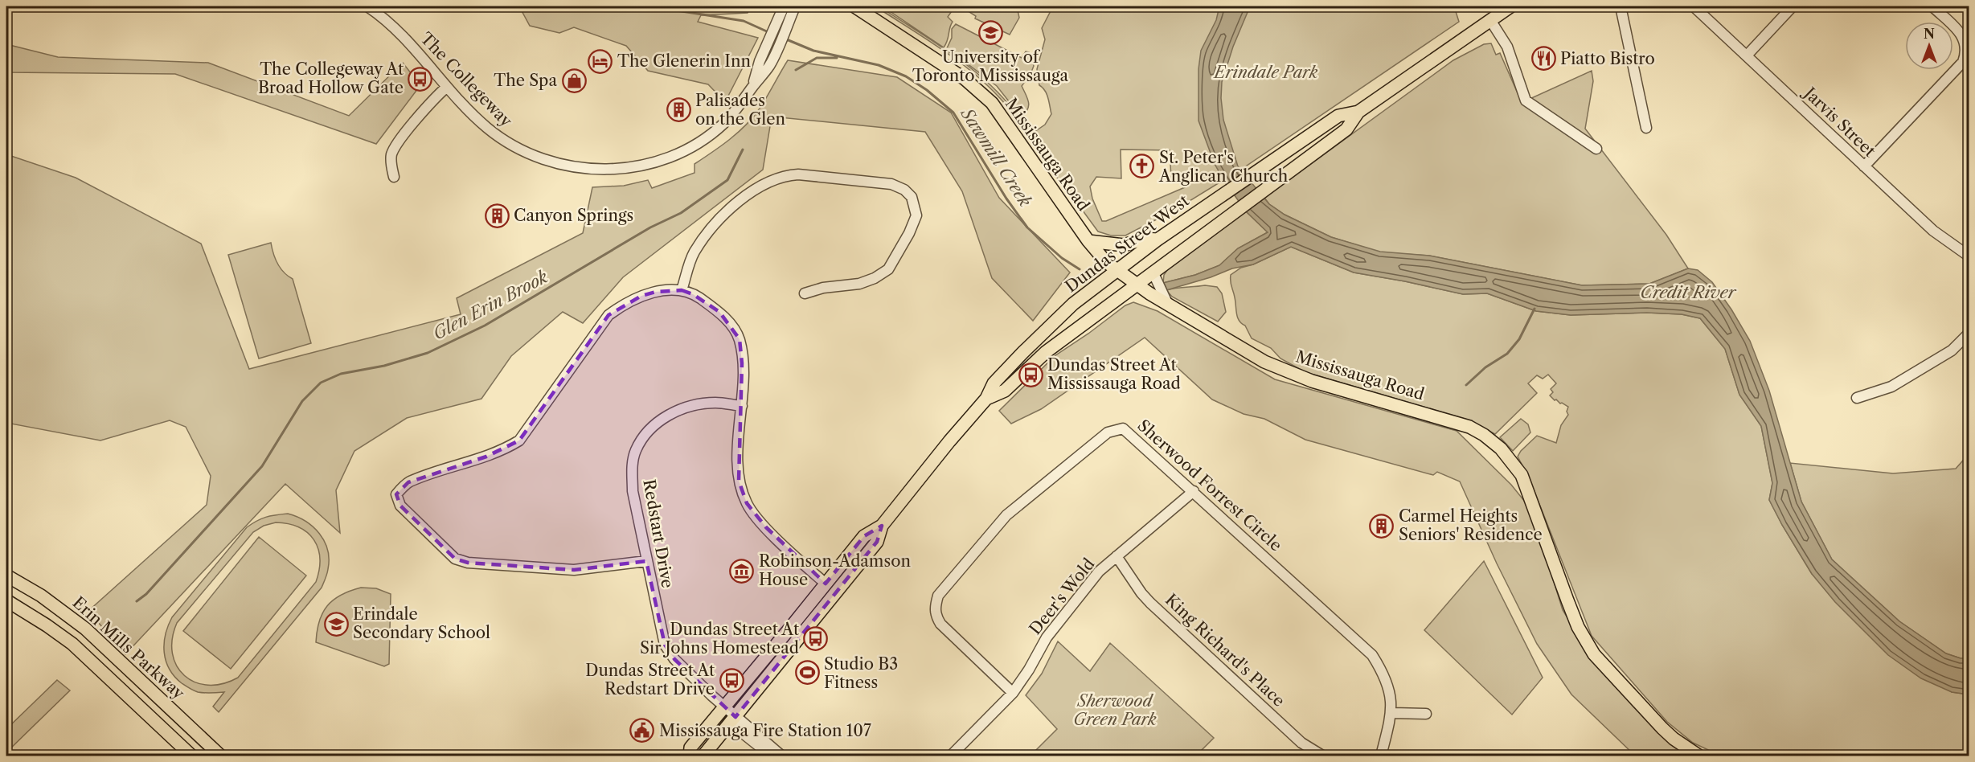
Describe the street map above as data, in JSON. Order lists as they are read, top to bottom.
{
  "streets": {
    "main road": ["Mississauga Road", "Dundas Street West", "Erin Mills Parkway"],
    "street": [
      "The Collegeway",
      "Jarvis Street",
      "Sherwood Forrest Circle",
      "Redstart Drive",
      "Deer's Wold",
      "King Richard's Place"
    ]
  },
  "crossings": [
    ["Mississauga Road", "Dundas Street West"],
    ["Dundas Street West", "Redstart Drive"],
    ["Sherwood Forrest Circle", "Deer's Wold"],
    ["Deer's Wold", "King Richard's Place"]
  ],
  "water": ["Sawmill Creek", "Credit River", "Glen Erin Brook"],
  "parks": ["Erindale Park", "Sherwood Green Park"],
  "places": {
    "school or university": ["University of Toronto Mississauga", "Erindale Secondary School"],
    "restaurant": ["Piatto Bistro"],
    "hotel": ["The Glenerin Inn"],
    "bus stop": [
      "The Collegeway At Broad Hollow Gate",
      "Dundas Street At Mississauga Road",
      "Dundas Street At Sir Johns Homestead",
      "Dundas Street At Redstart Drive"
    ],
    "shop": ["The Spa"],
    "building": ["Palisades on the Glen", "Canyon Springs", "Carmel Heights Seniors' Residence"],
    "church": ["St. Peter's Anglican Church"],
    "museum": ["Robinson-Adamson House"],
    "sports": ["Studio B3 Fitness"],
    "public building": ["Mississauga Fire Station 107"]
  },
  "north": "top"
}
